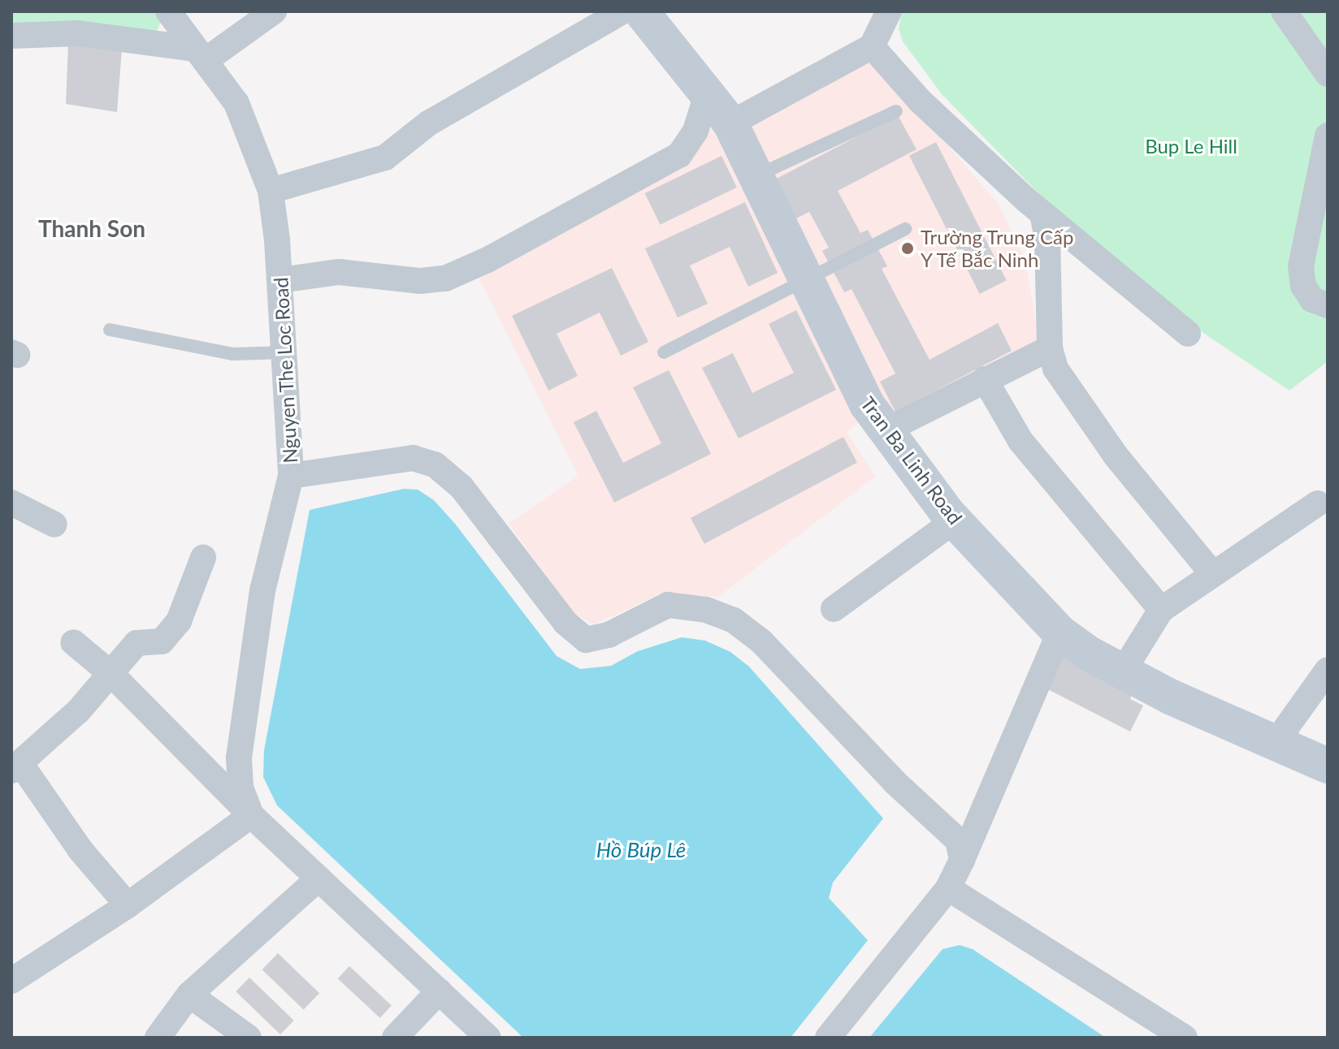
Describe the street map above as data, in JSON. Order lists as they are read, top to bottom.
{
  "streets": {
    "street": ["Nguyen The Loc Road", "Tran Ba Linh Road"]
  },
  "districts": ["Thanh Son"],
  "water": ["Hồ Búp Lê"],
  "parks": ["Bup Le Hill"],
  "places": ["Trường Trung Cấp Y Tế Bắc Ninh"]
}
